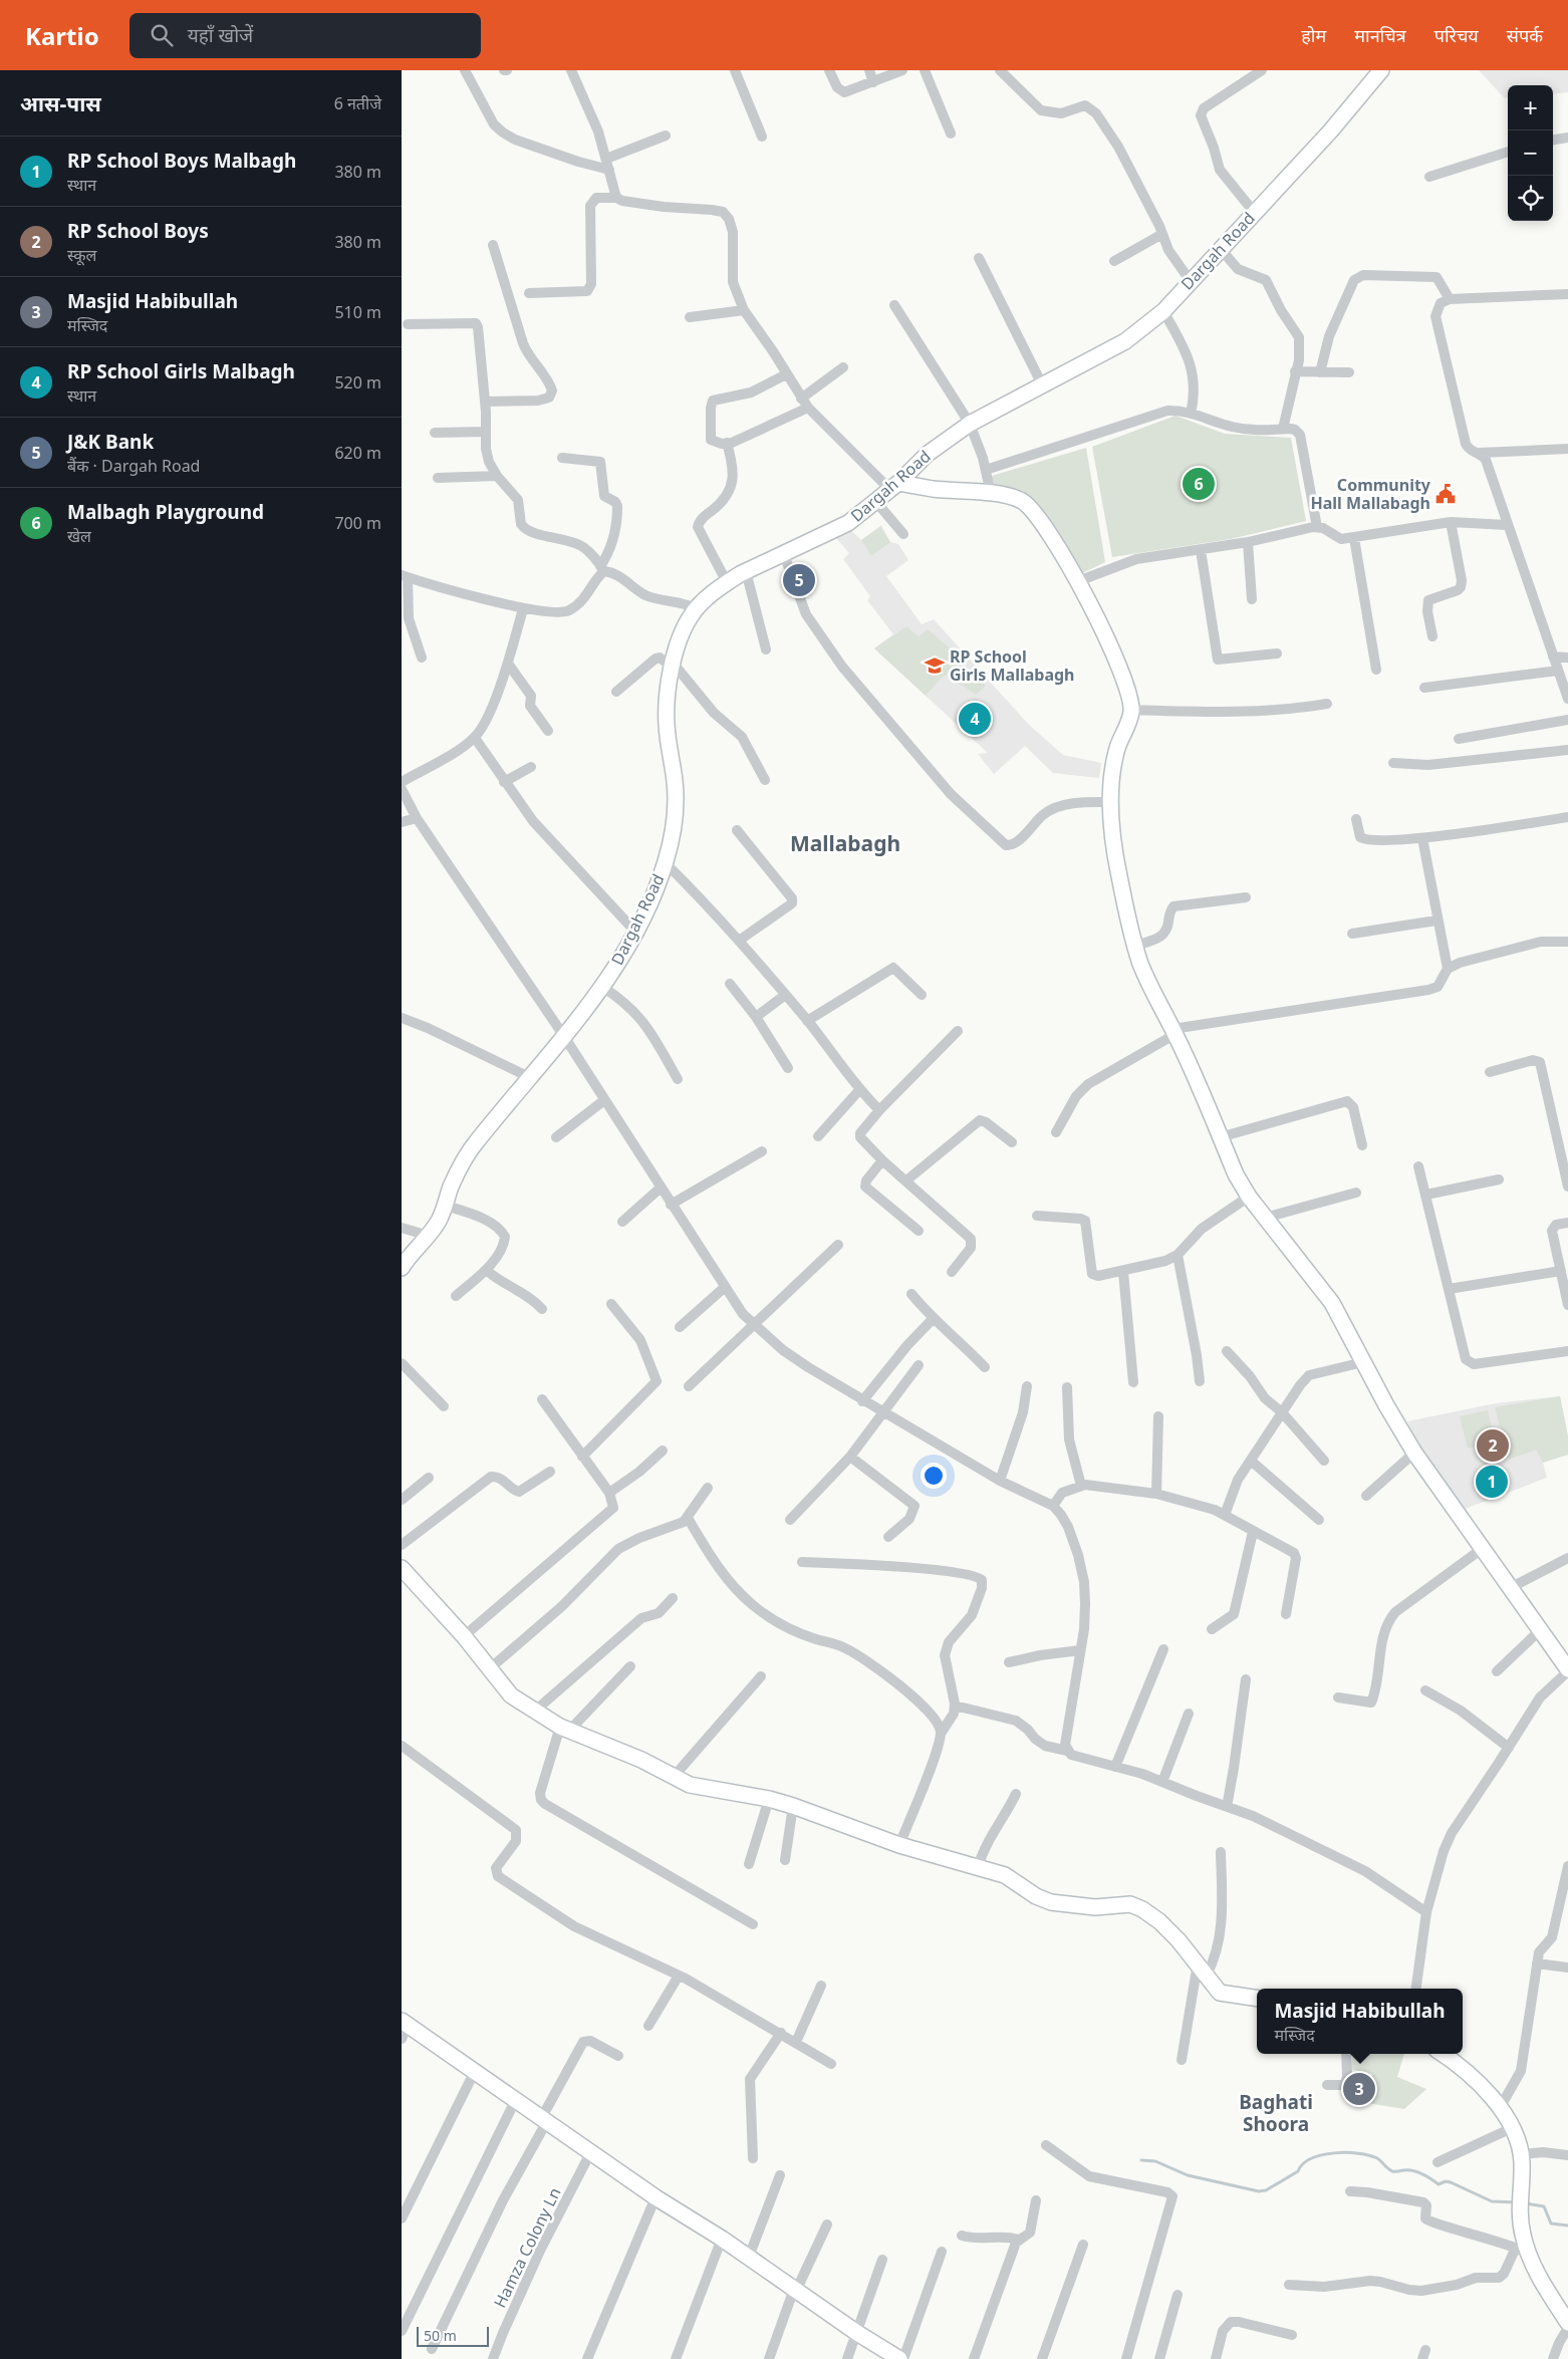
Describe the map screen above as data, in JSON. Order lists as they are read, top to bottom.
{
  "streets": {
    "street": ["Dargah Road", "Hamza Colony Ln"]
  },
  "districts": ["Mallabagh", "Baghati Shoora"],
  "places": {
    "public building": ["Community Hall Mallabagh"],
    "school or university": ["RP School Girls Mallabagh"]
  },
  "scale_bar": "50 m",
  "page": {
    "header": "Kartio",
    "search": "यहाँ खोजें",
    "nav": [
      "होम",
      "मानचित्र",
      "परिचय",
      "संपर्क"
    ],
    "heading": ["आस-पास", "6 नतीजे"],
    "map_buttons": ["+", "−"],
    "list": [
      {
        "mark": "1",
        "name": "RP School Boys Malbagh",
        "note": "स्थान",
        "value": "380 m"
      },
      {
        "mark": "2",
        "name": "RP School Boys",
        "note": "स्कूल",
        "value": "380 m"
      },
      {
        "mark": "3",
        "name": "Masjid Habibullah",
        "note": "मस्जिद",
        "value": "510 m"
      },
      {
        "mark": "4",
        "name": "RP School Girls Malbagh",
        "note": "स्थान",
        "value": "520 m"
      },
      {
        "mark": "5",
        "name": "J&K Bank",
        "note": "बैंक · Dargah Road",
        "value": "620 m"
      },
      {
        "mark": "6",
        "name": "Malbagh Playground",
        "note": "खेल",
        "value": "700 m"
      }
    ],
    "pins": [
      "6",
      "5",
      "4",
      "2",
      "1",
      "3"
    ],
    "popup": ["Masjid Habibullah", "मस्जिद"],
    "scale": "50 m"
  }
}
